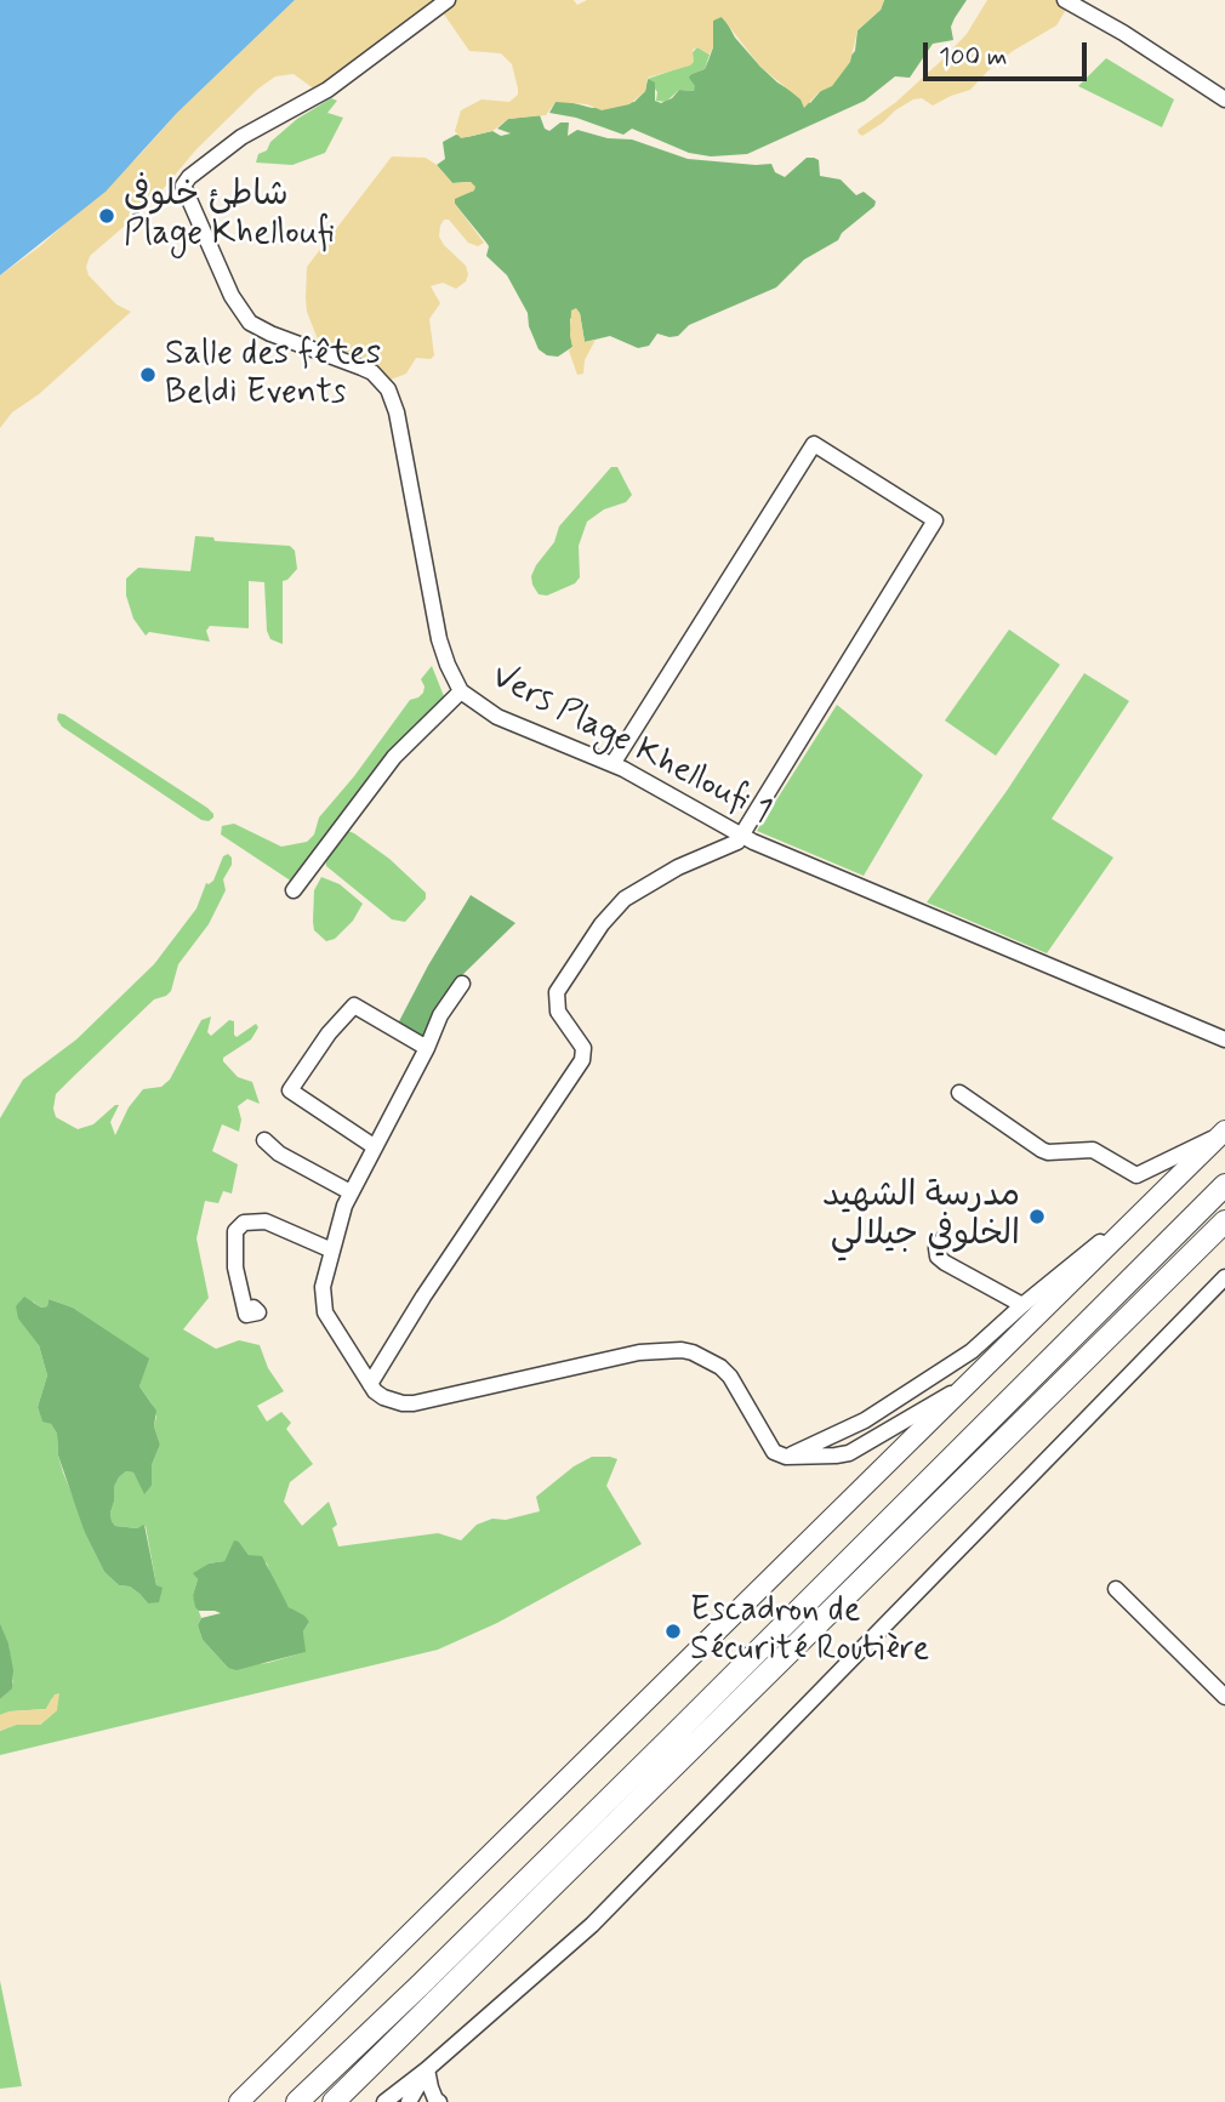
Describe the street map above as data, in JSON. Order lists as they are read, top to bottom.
{
  "streets": {
    "street": ["Vers Plage Khelloufi 1"]
  },
  "places": [
    "شاطئ خلوفي Plage Khelloufi",
    "Salle des fêtes Beldi Events",
    "مدرسة الشهيد الخلوفي جيلالي",
    "Escadron de Sécurité Routière"
  ],
  "scale_bar": "100 m"
}
